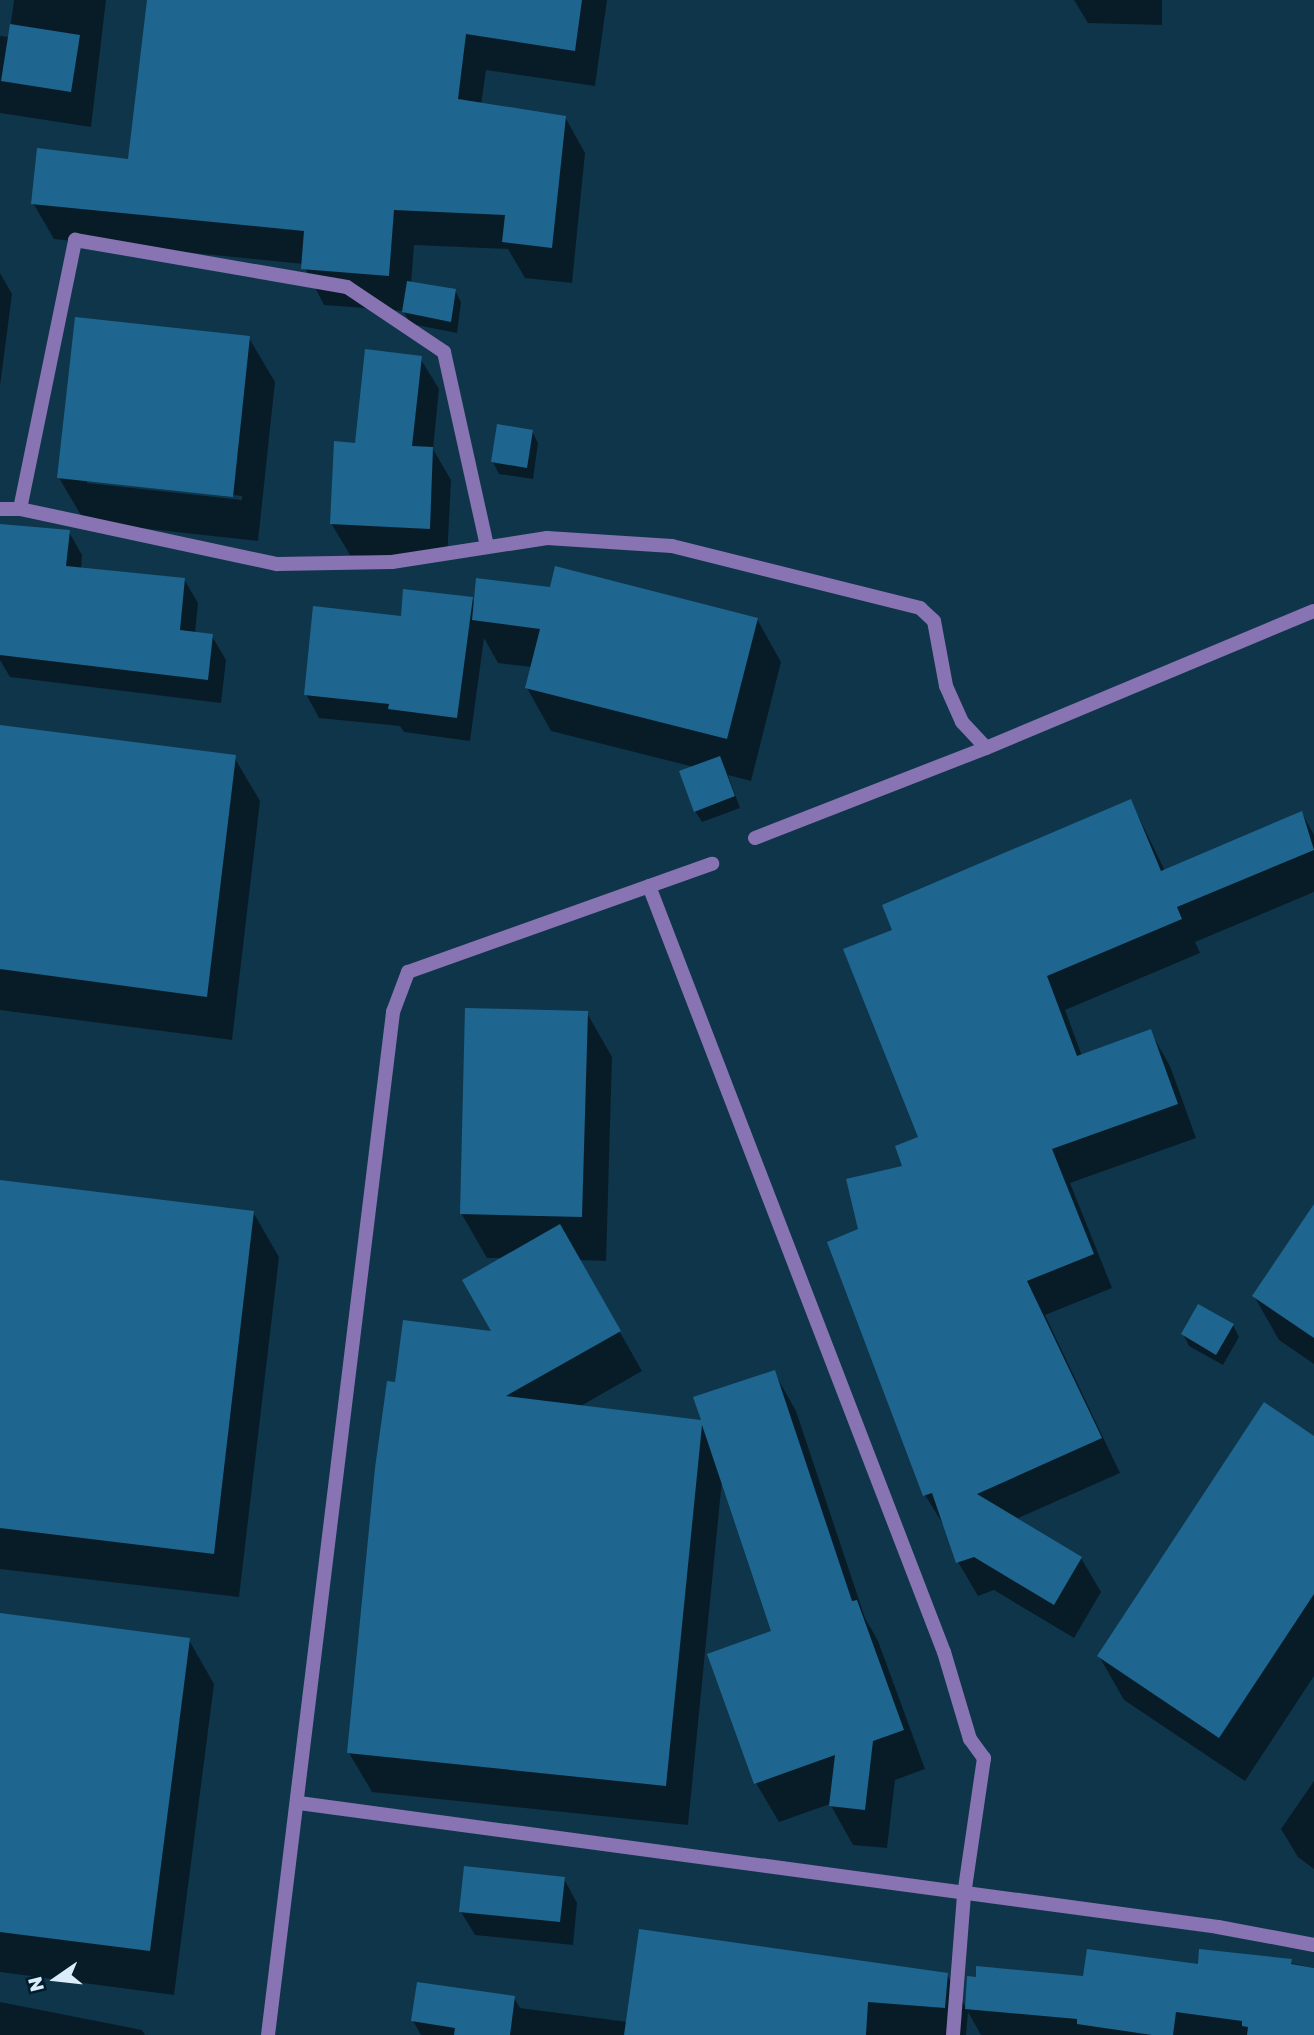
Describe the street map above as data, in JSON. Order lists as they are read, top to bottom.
{
  "north": "left"
}
